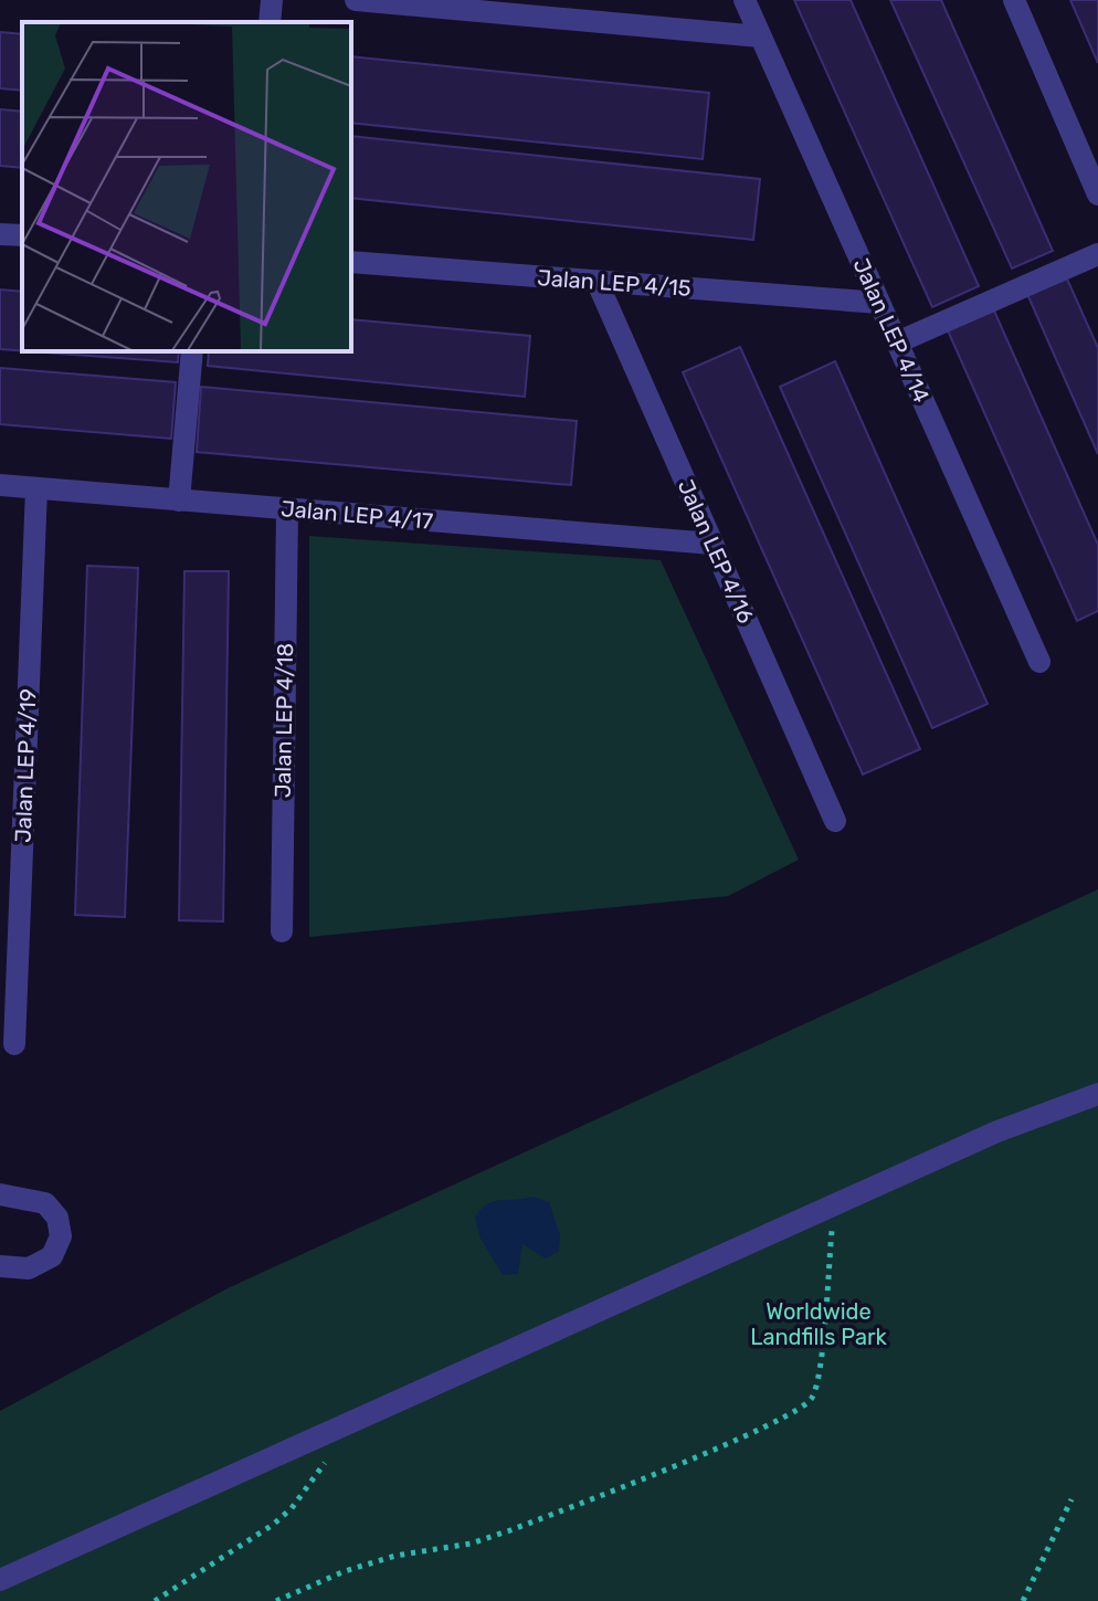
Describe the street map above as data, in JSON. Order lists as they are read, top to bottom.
{
  "streets": {
    "street": [
      "Jalan LEP 4/15",
      "Jalan LEP 4/14",
      "Jalan LEP 4/17",
      "Jalan LEP 4/16",
      "Jalan LEP 4/18",
      "Jalan LEP 4/19"
    ]
  },
  "crossings": [
    ["Jalan LEP 4/15", "Jalan LEP 4/14"],
    ["Jalan LEP 4/15", "Jalan LEP 4/16"],
    ["Jalan LEP 4/17", "Jalan LEP 4/16"],
    ["Jalan LEP 4/17", "Jalan LEP 4/18"],
    ["Jalan LEP 4/17", "Jalan LEP 4/19"]
  ],
  "parks": ["Worldwide Landfills Park"]
}
